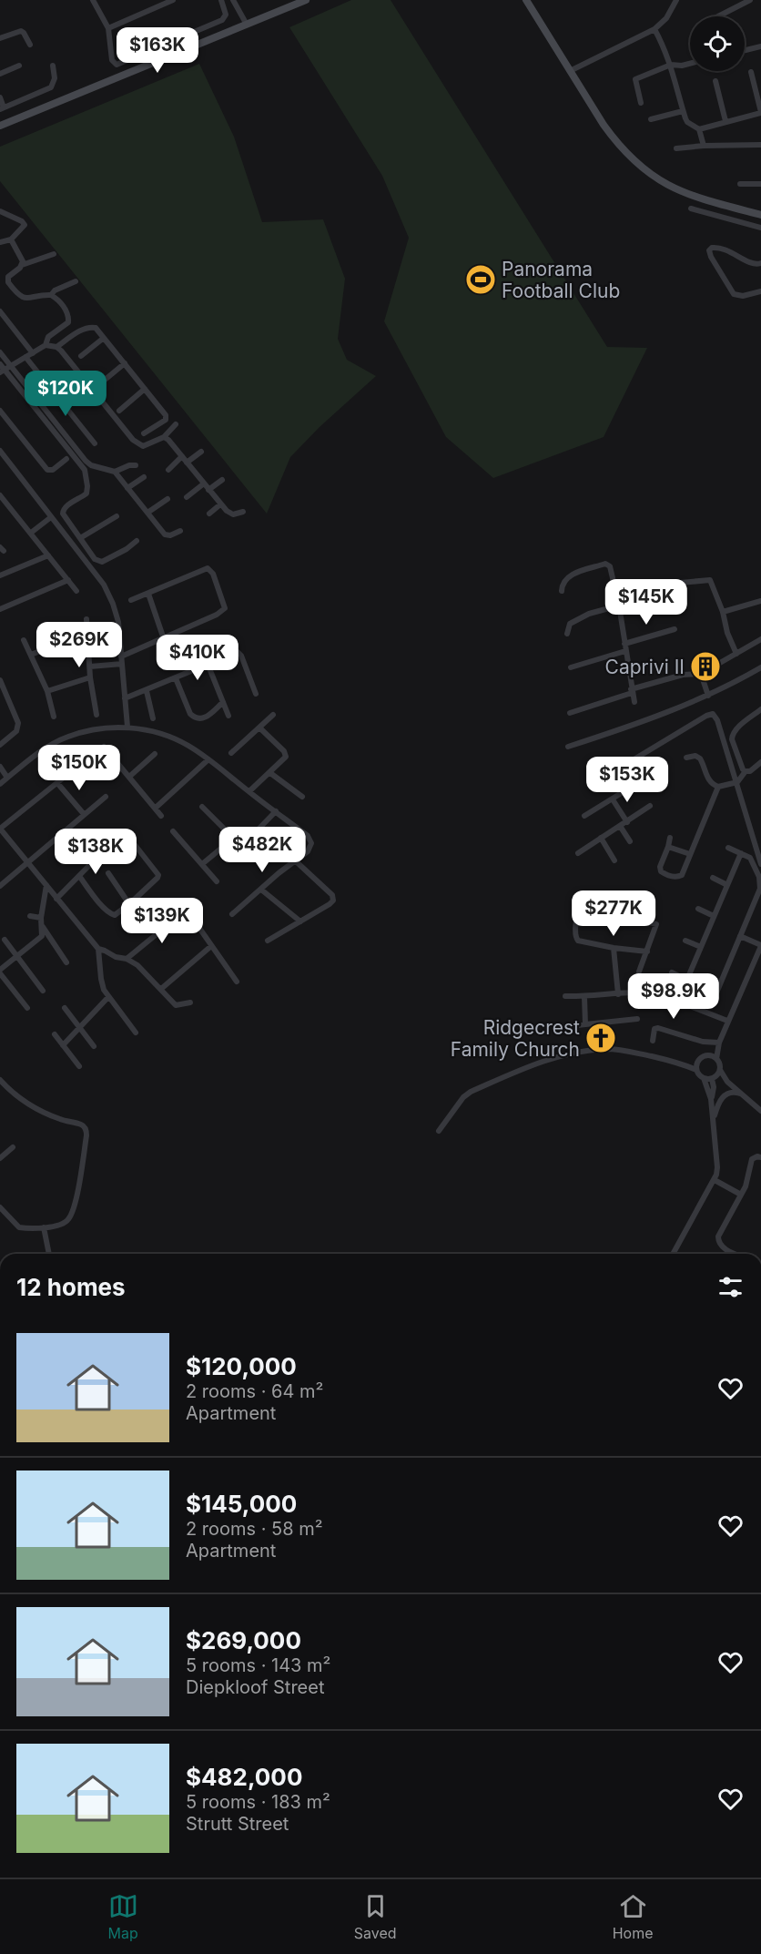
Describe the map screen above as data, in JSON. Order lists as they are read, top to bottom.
{
  "places": {
    "sports": ["Panorama Football Club"],
    "building": ["Caprivi II"],
    "church": ["Ridgecrest Family Church"]
  },
  "page": {
    "price": [
      "$163K",
      "$120K",
      "$145K",
      "$269K",
      "$410K",
      "$150K",
      "$153K",
      "$482K",
      "$138K",
      "$277K",
      "$139K",
      "$98.9K"
    ],
    "heading": "12 homes",
    "list": [
      {
        "name": "$120,000",
        "note": "2 rooms · 64 m² · Apartment"
      },
      {
        "name": "$145,000",
        "note": "2 rooms · 58 m² · Apartment"
      },
      {
        "name": "$269,000",
        "note": "5 rooms · 143 m² · Diepkloof Street"
      },
      {
        "name": "$482,000",
        "note": "5 rooms · 183 m² · Strutt Street"
      }
    ],
    "tabs": ["Map", "Saved", "Home"]
  }
}
